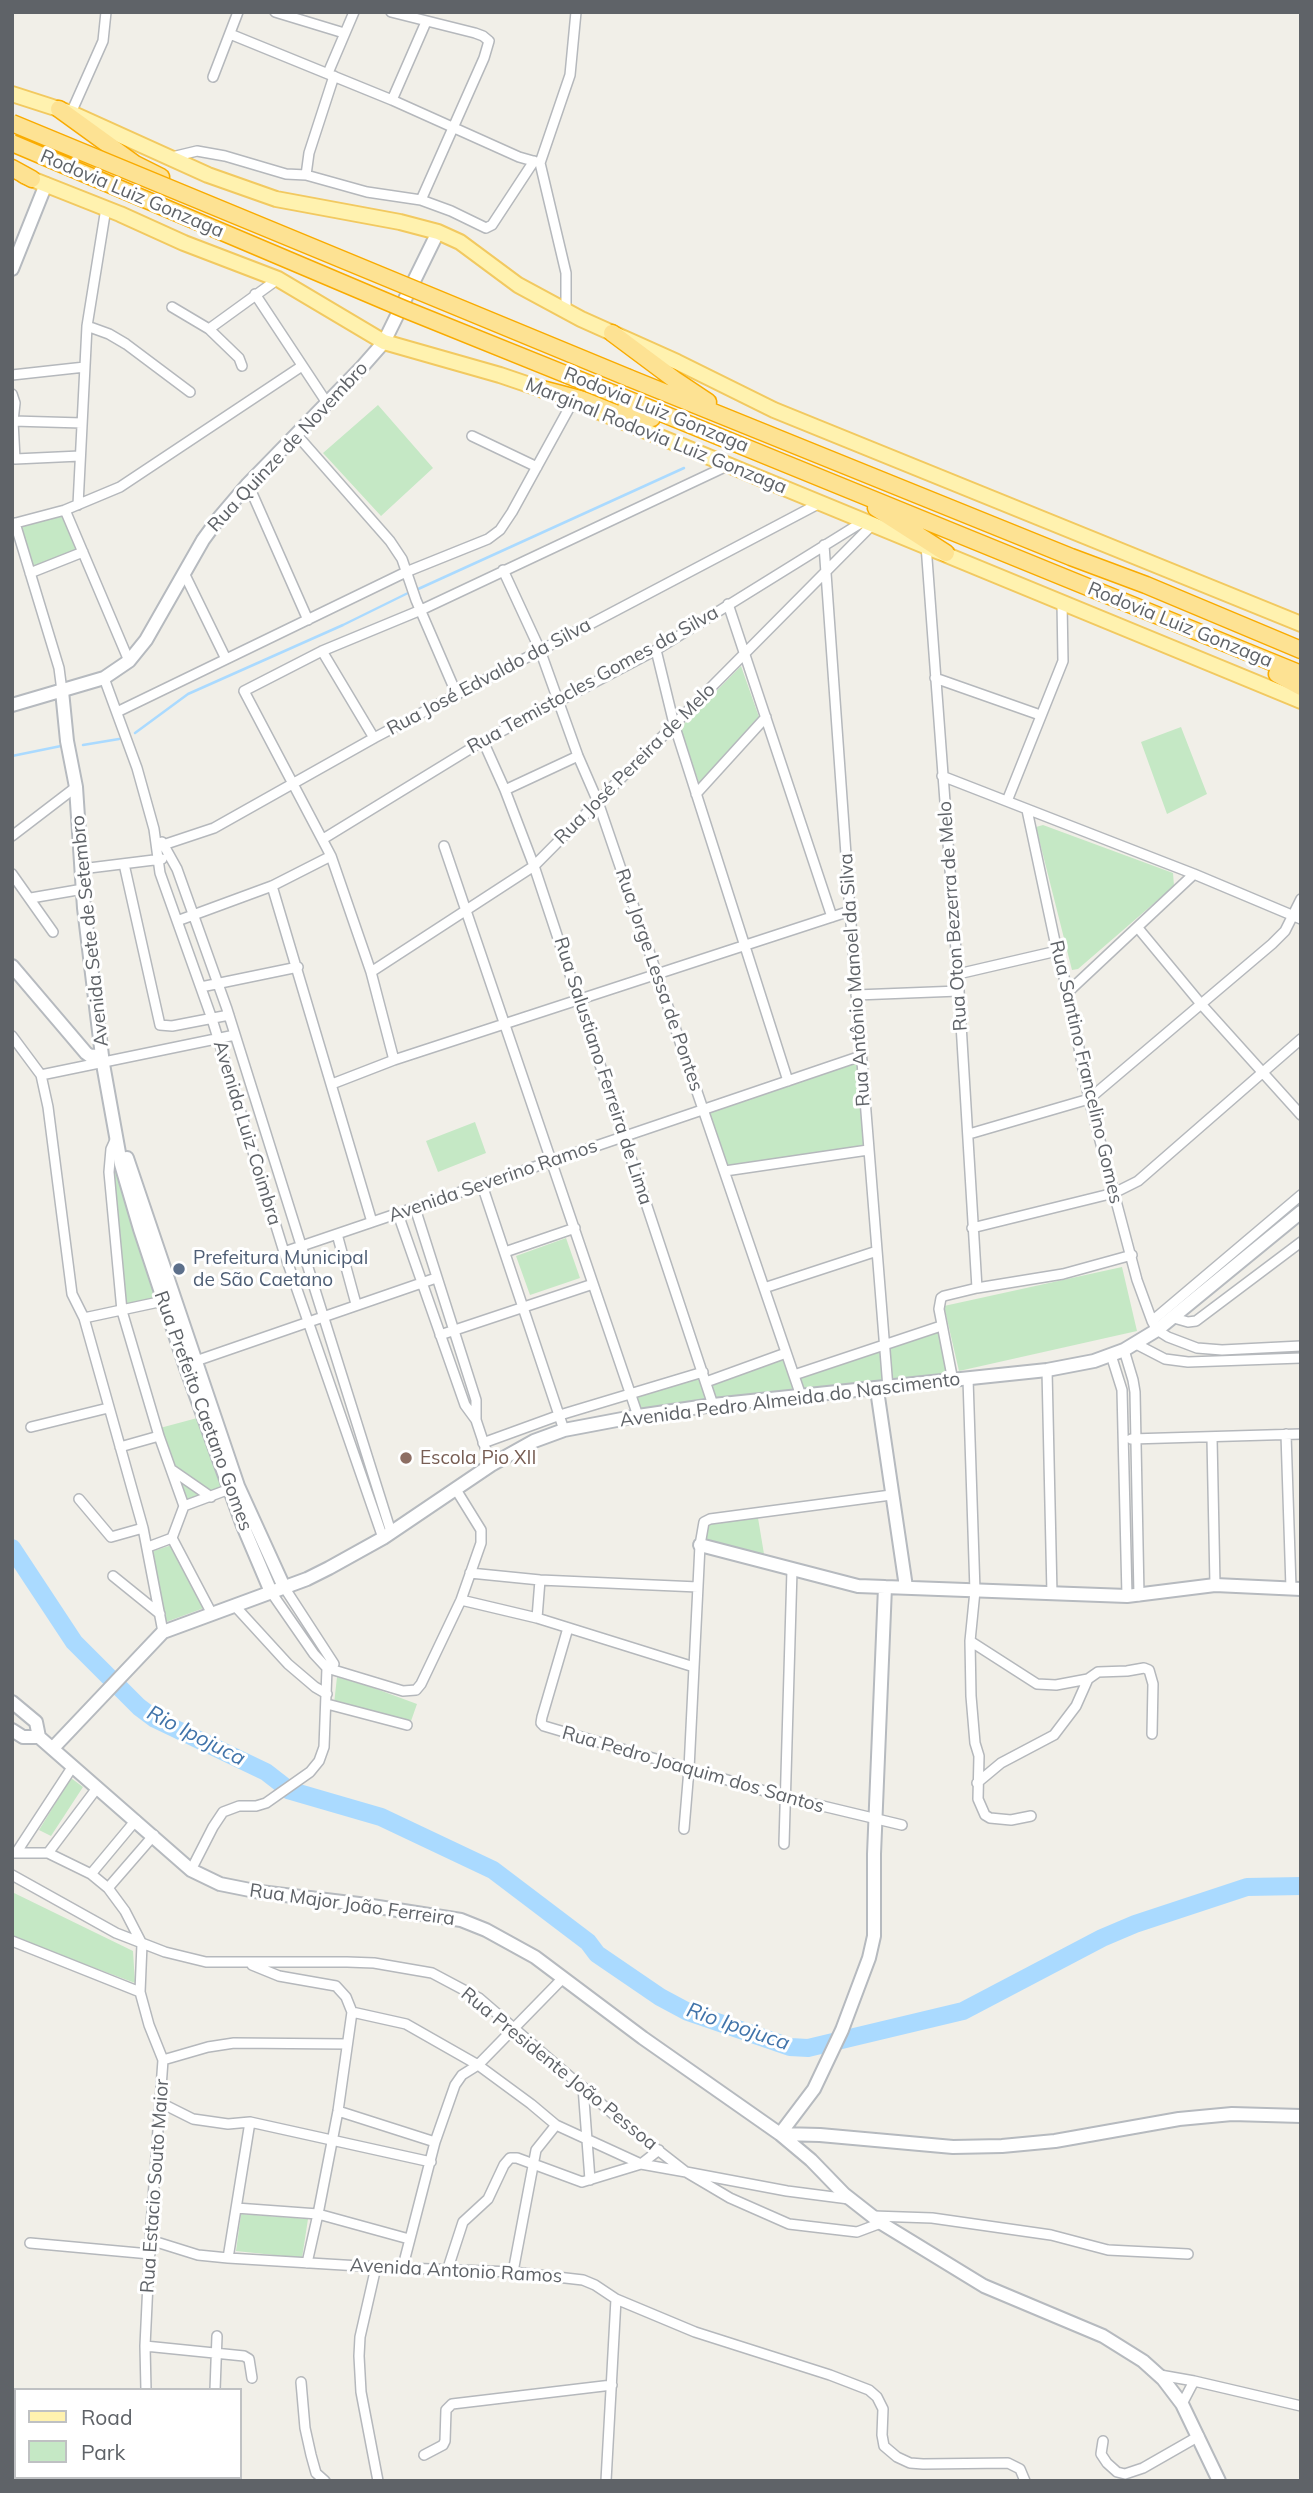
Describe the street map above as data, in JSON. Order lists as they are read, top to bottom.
{
  "streets": {
    "highway": ["Rodovia Luiz Gonzaga"],
    "main road": ["Marginal Rodovia Luiz Gonzaga"],
    "street": [
      "Rua Quinze de Novembro",
      "Rua José Edvaldo da Silva",
      "Rua Temistocles Gomes da Silva",
      "Rua José Pereira de Melo",
      "Rua Oton Bezerra de Melo",
      "Avenida Sete de Setembro",
      "Rua Jorge Lessa de Pontes",
      "Rua Antônio Manoel da Silva",
      "Rua Salustiano Ferreira de Lima",
      "Rua Santino Francelino Gomes",
      "Avenida Luiz Coimbra",
      "Avenida Severino Ramos",
      "Avenida Pedro Almeida do Nascimento",
      "Rua Prefeito Caetano Gomes",
      "Rua Pedro Joaquim dos Santos",
      "Rua Major João Ferreira",
      "Rua Presidente João Pessoa",
      "Rua Estacio Souto Maior",
      "Avenida Antonio Ramos"
    ]
  },
  "crossings": [
    ["Marginal Rodovia Luiz Gonzaga", "Rua Quinze de Novembro"],
    ["Marginal Rodovia Luiz Gonzaga", "Rua José Edvaldo da Silva"],
    ["Marginal Rodovia Luiz Gonzaga", "Rua Temistocles Gomes da Silva"],
    ["Marginal Rodovia Luiz Gonzaga", "Rua José Pereira de Melo"],
    ["Marginal Rodovia Luiz Gonzaga", "Rua Oton Bezerra de Melo"],
    ["Rua Quinze de Novembro", "Avenida Sete de Setembro"],
    ["Rua José Edvaldo da Silva", "Rua Jorge Lessa de Pontes"],
    ["Rua José Edvaldo da Silva", "Avenida Luiz Coimbra"],
    ["Rua Temistocles Gomes da Silva", "Rua José Pereira de Melo"],
    ["Rua Temistocles Gomes da Silva", "Rua Jorge Lessa de Pontes"],
    ["Rua Temistocles Gomes da Silva", "Rua Antônio Manoel da Silva"],
    ["Rua Temistocles Gomes da Silva", "Rua Salustiano Ferreira de Lima"],
    ["Rua José Pereira de Melo", "Rua Jorge Lessa de Pontes"],
    ["Rua José Pereira de Melo", "Rua Antônio Manoel da Silva"],
    ["Rua José Pereira de Melo", "Rua Salustiano Ferreira de Lima"],
    ["Avenida Sete de Setembro", "Rua Prefeito Caetano Gomes"],
    ["Rua Jorge Lessa de Pontes", "Avenida Severino Ramos"],
    ["Rua Jorge Lessa de Pontes", "Avenida Pedro Almeida do Nascimento"],
    ["Rua Antônio Manoel da Silva", "Avenida Severino Ramos"],
    ["Rua Antônio Manoel da Silva", "Avenida Pedro Almeida do Nascimento"],
    ["Rua Salustiano Ferreira de Lima", "Avenida Severino Ramos"],
    ["Rua Salustiano Ferreira de Lima", "Avenida Pedro Almeida do Nascimento"],
    ["Rua Santino Francelino Gomes", "Avenida Pedro Almeida do Nascimento"],
    ["Avenida Luiz Coimbra", "Avenida Severino Ramos"],
    ["Avenida Luiz Coimbra", "Avenida Pedro Almeida do Nascimento"],
    ["Avenida Pedro Almeida do Nascimento", "Rua Prefeito Caetano Gomes"],
    ["Rua Major João Ferreira", "Rua Presidente João Pessoa"],
    ["Rua Presidente João Pessoa", "Rua Estacio Souto Maior"],
    ["Rua Estacio Souto Maior", "Avenida Antonio Ramos"]
  ],
  "water": ["Rio Ipojuca"],
  "places": ["Prefeitura Municipal de São Caetano", "Escola Pio XII"],
  "legend": ["Road", "Park"]
}
